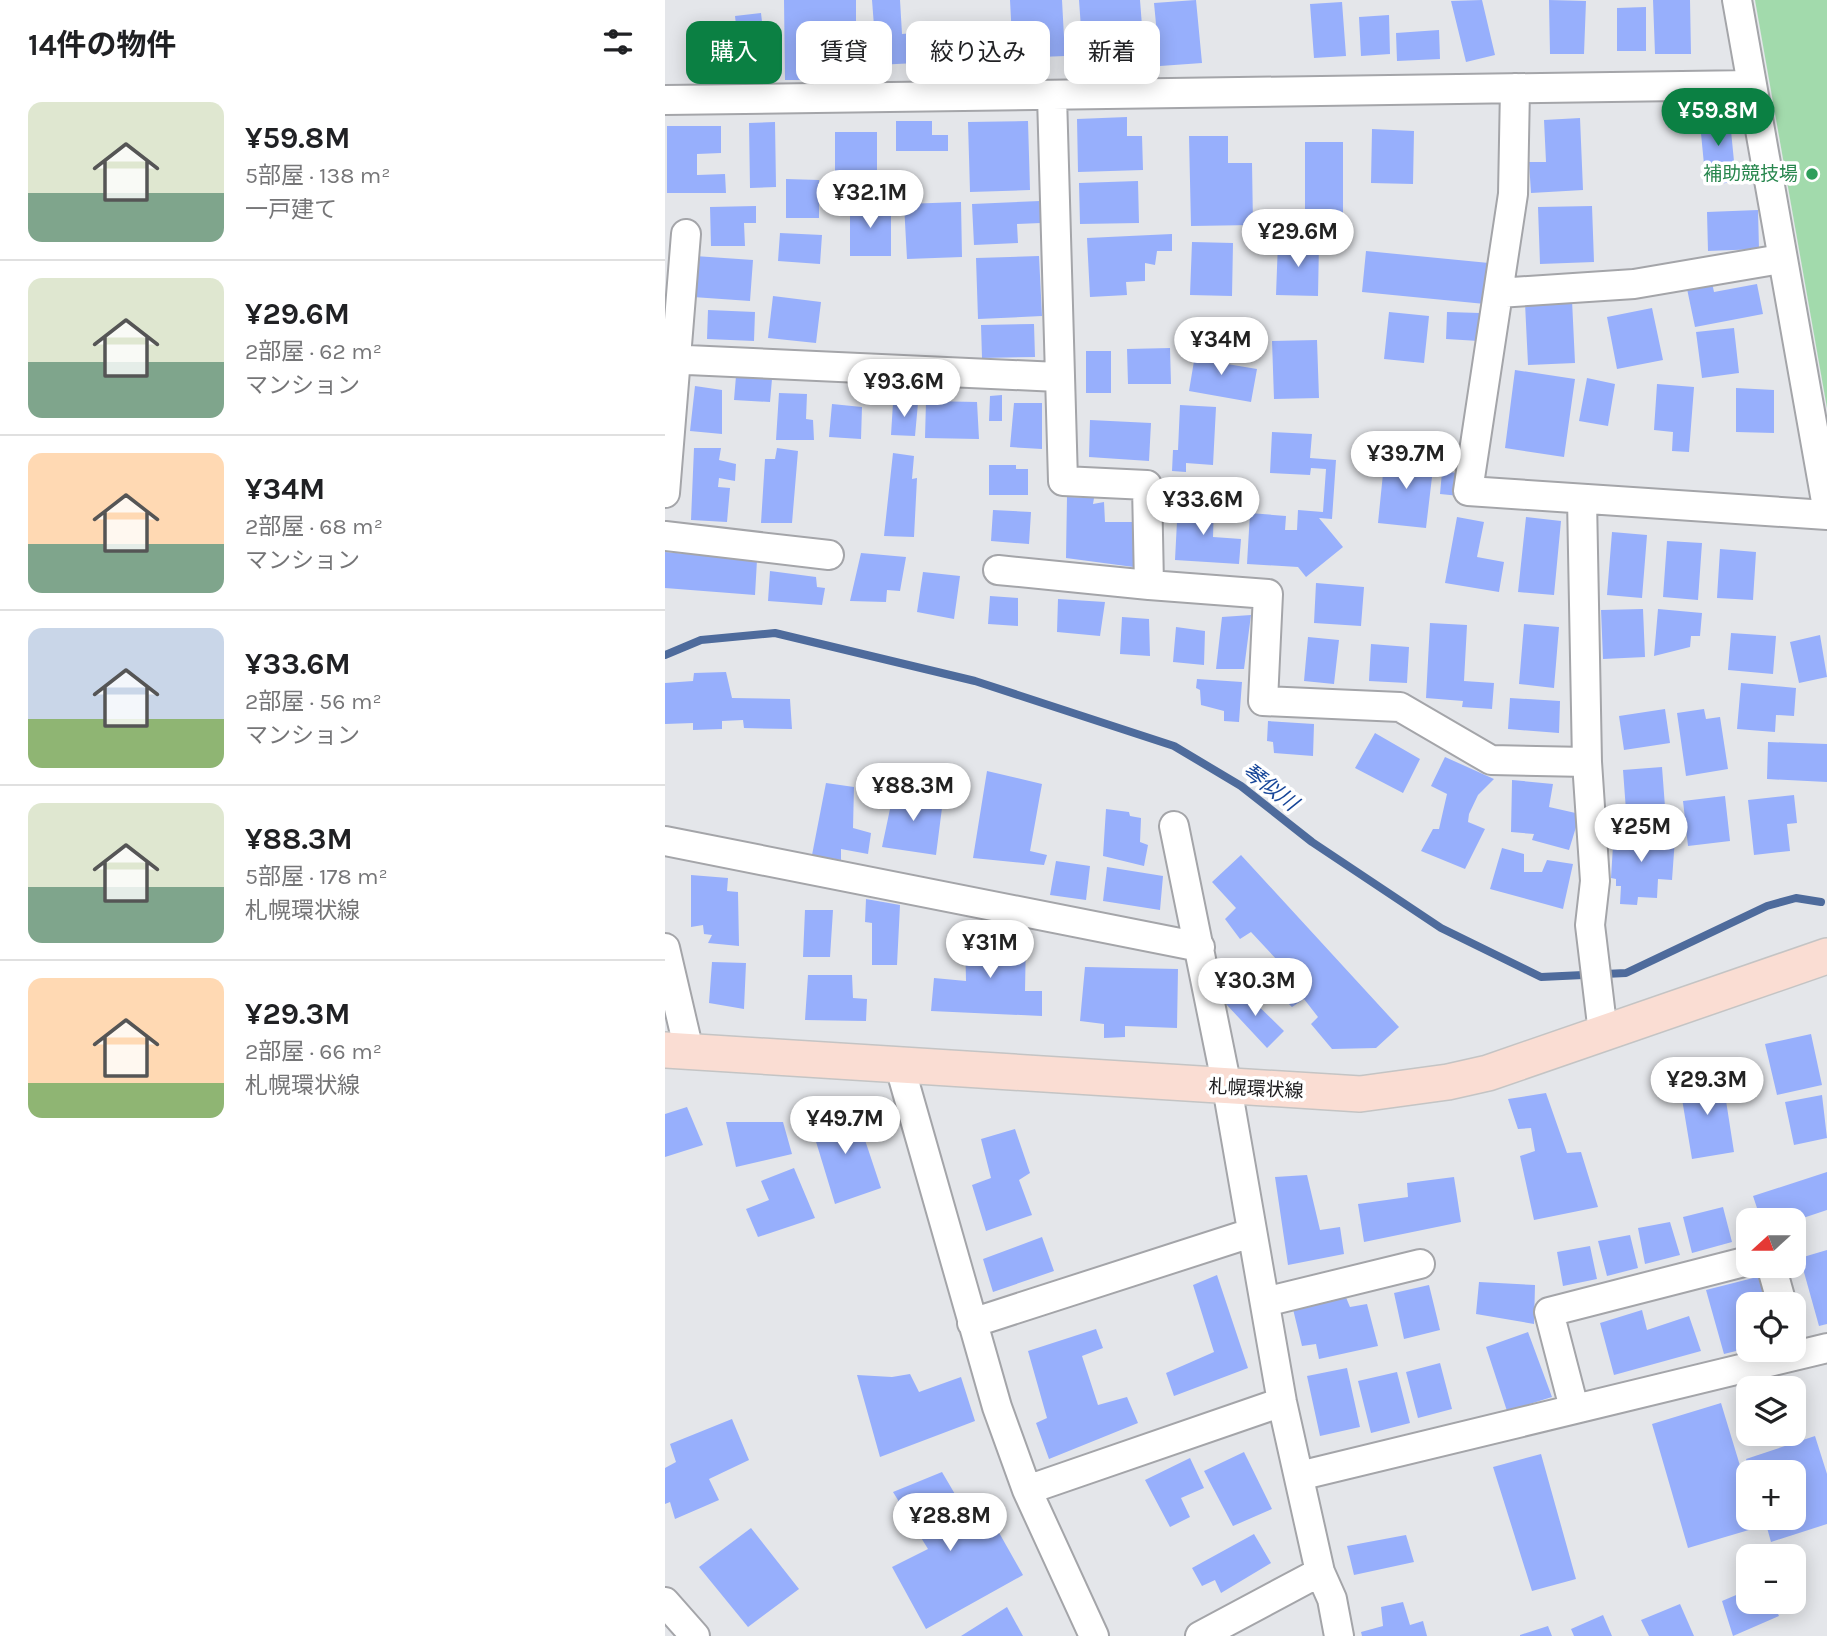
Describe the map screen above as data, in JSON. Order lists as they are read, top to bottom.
{
  "streets": {
    "main road": ["札幌環状線"]
  },
  "water": ["琴似川"],
  "places": ["補助競技場"],
  "north": "left",
  "page": {
    "heading": "14件の物件",
    "chip": [
      "購入",
      "賃貸",
      "絞り込み",
      "新着"
    ],
    "list": [
      {
        "name": "¥59.8M",
        "note": "5部屋 · 138 m² · 一戸建て"
      },
      {
        "name": "¥29.6M",
        "note": "2部屋 · 62 m² · マンション"
      },
      {
        "name": "¥34M",
        "note": "2部屋 · 68 m² · マンション"
      },
      {
        "name": "¥33.6M",
        "note": "2部屋 · 56 m² · マンション"
      },
      {
        "name": "¥88.3M",
        "note": "5部屋 · 178 m² · 札幌環状線"
      },
      {
        "name": "¥29.3M",
        "note": "2部屋 · 66 m² · 札幌環状線"
      }
    ],
    "price": [
      "¥59.8M",
      "¥32.1M",
      "¥29.6M",
      "¥34M",
      "¥93.6M",
      "¥39.7M",
      "¥33.6M",
      "¥88.3M",
      "¥25M",
      "¥31M",
      "¥30.3M",
      "¥29.3M",
      "¥49.7M",
      "¥28.8M"
    ],
    "map_buttons": ["+", "−"]
  }
}
